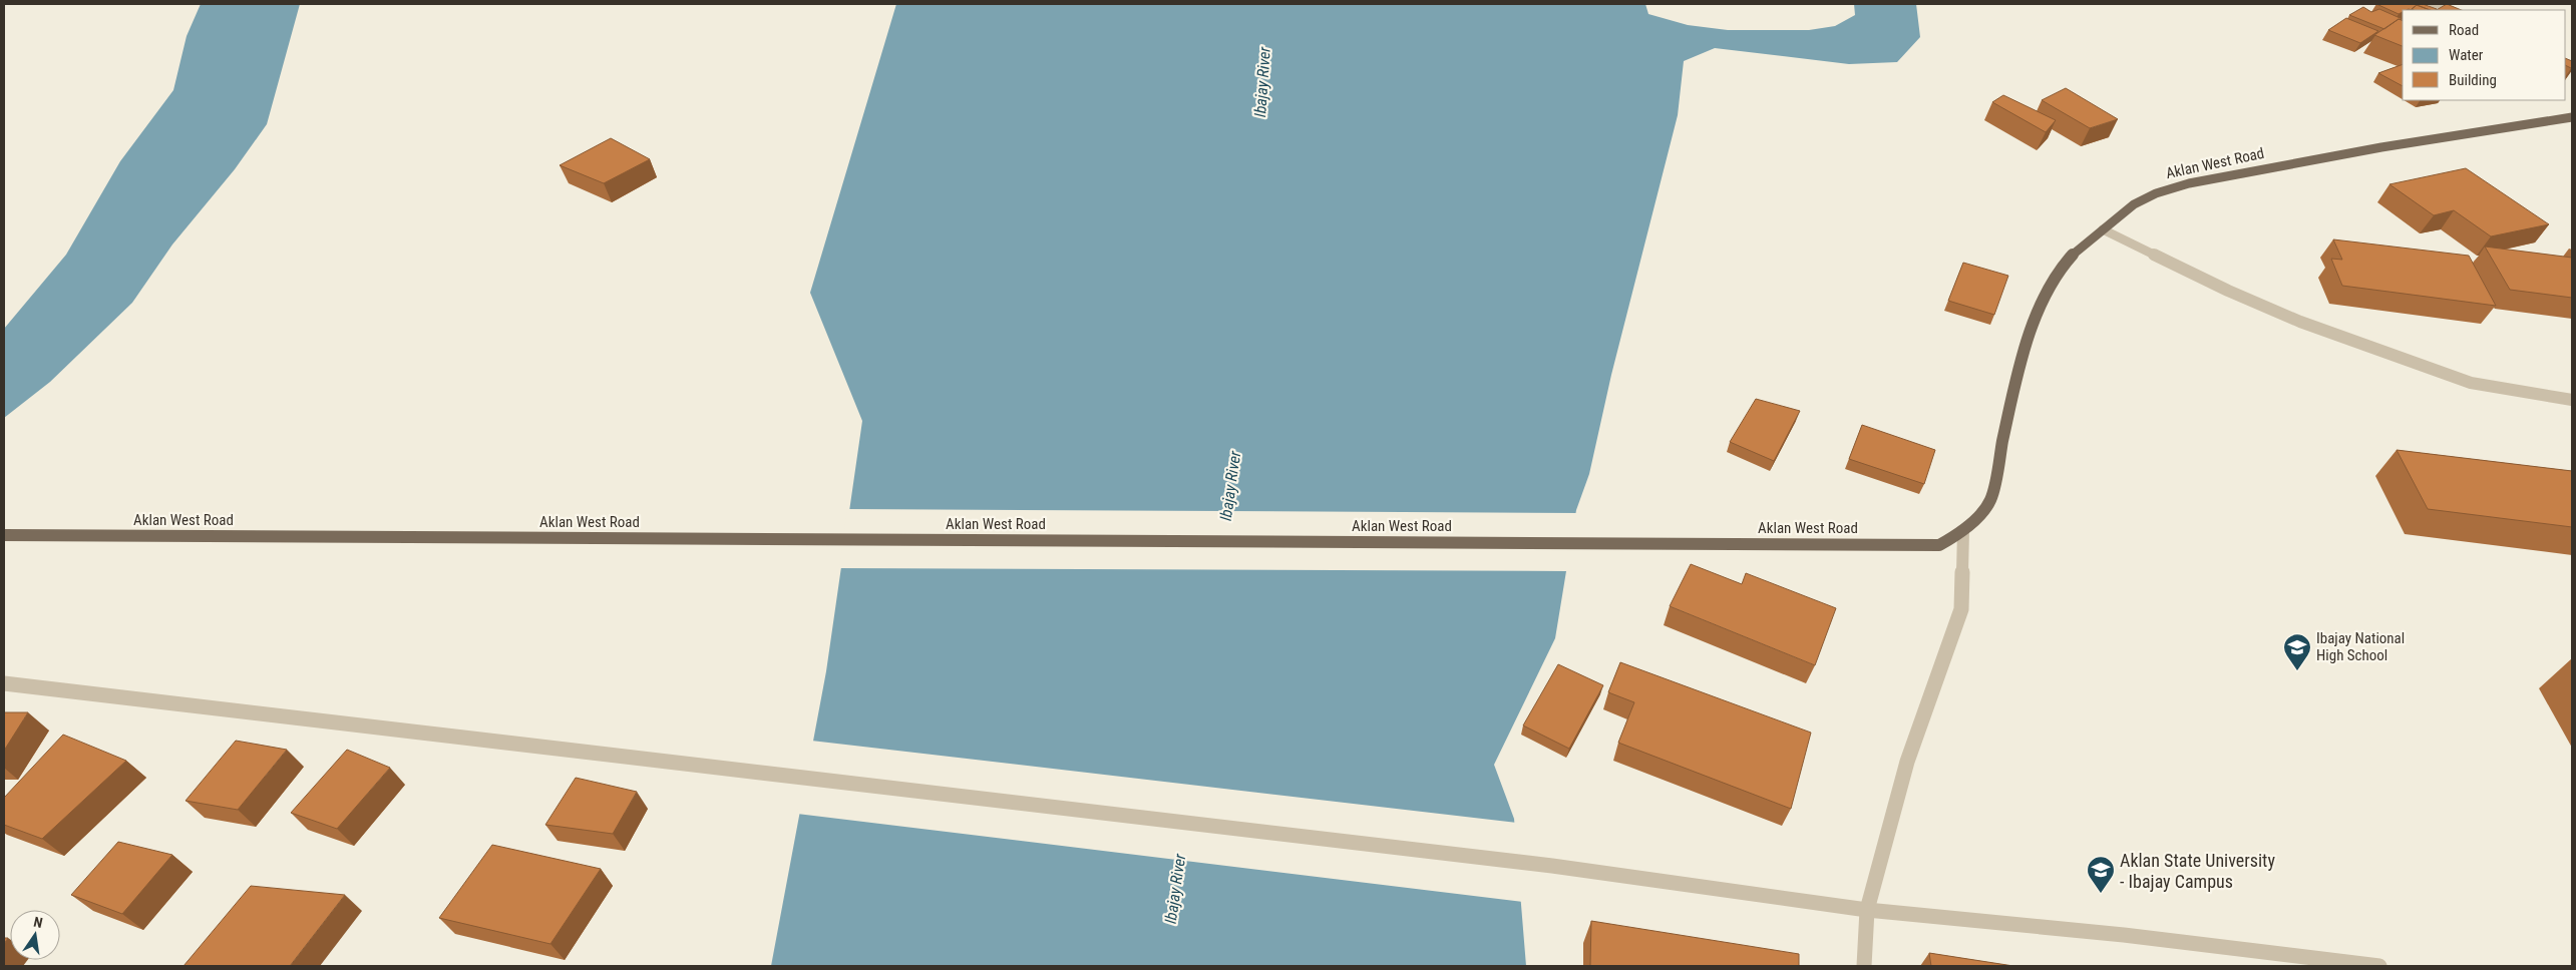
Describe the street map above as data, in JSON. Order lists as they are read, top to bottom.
{
  "streets": {
    "main road": ["Aklan West Road"]
  },
  "water": ["Ibajay River"],
  "places": {
    "school or university": ["Ibajay National High School", "Aklan State University - Ibajay Campus"]
  },
  "legend": ["Road", "Water", "Building"],
  "north": "top"
}
